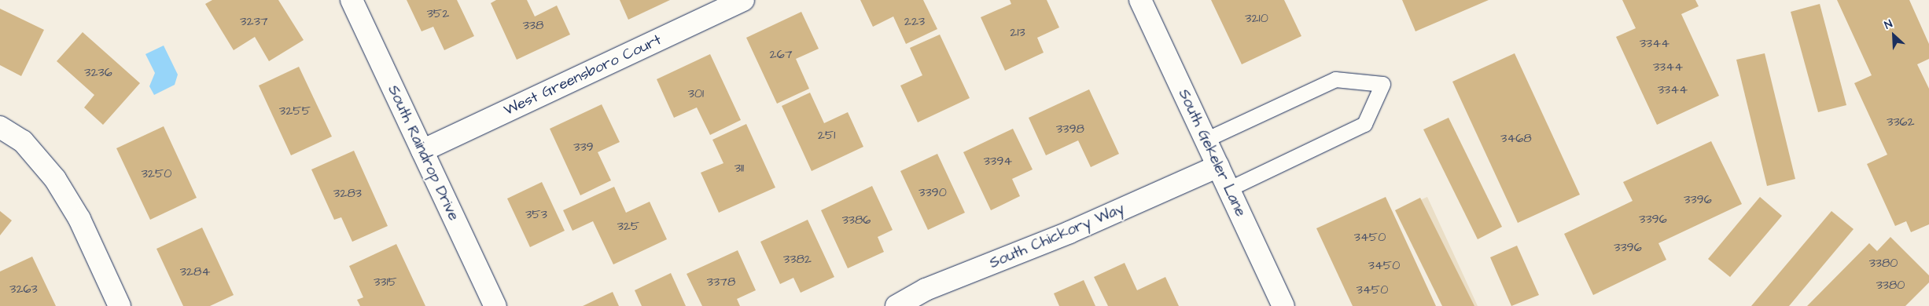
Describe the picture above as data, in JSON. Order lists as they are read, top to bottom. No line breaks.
{"streets":{"street":["West Greensboro Court","South Raindrop Drive","South Gekeler Lane","South Chickory Way"]},"crossings":[["West Greensboro Court","South Raindrop Drive"],["South Gekeler Lane","South Chickory Way"]],"house_numbers":["352","3210","3237","223","338","213","3344","267","3344","3236","3344","301","3255","3362","3398","251","3468","339","3394","311","3250","3390","3283","3396","353","3396","3386","325","3450","3396","3382","3380","3450","3284","3315","3378","3380","3263","3450"],"north":"top left"}
